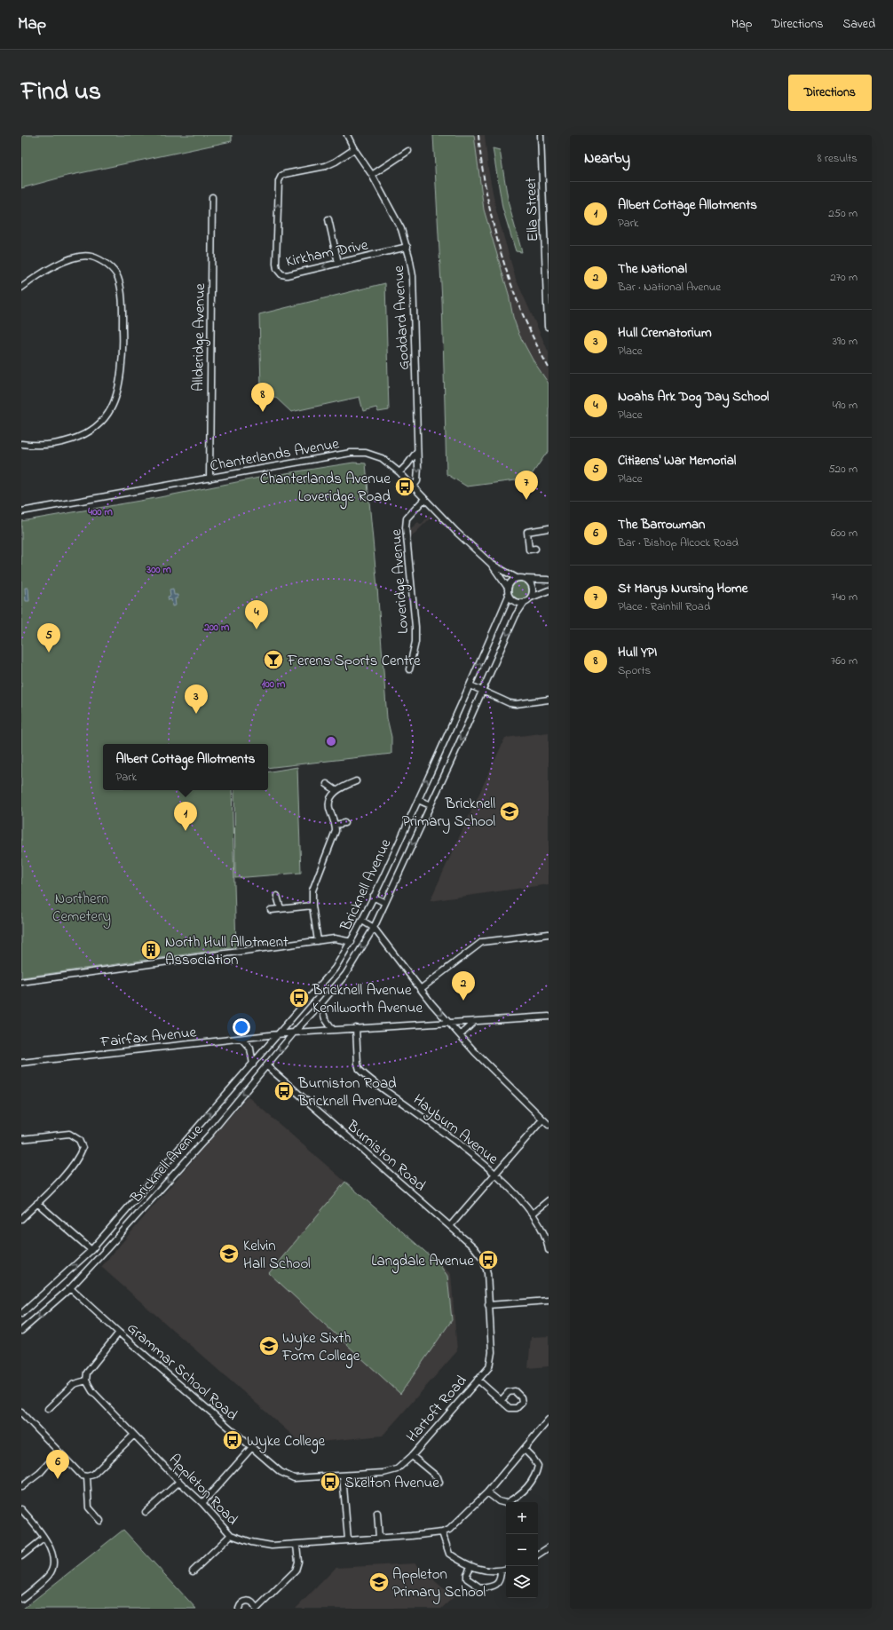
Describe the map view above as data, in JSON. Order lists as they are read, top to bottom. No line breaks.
{"streets":{"street":["Ella Street","Kirkham Drive","Goddard Avenue","Allderidge Avenue","Chanterlands Avenue","Loveridge Avenue","Bricknell Avenue","Fairfax Avenue","Hayburn Avenue","Burniston Road","Grammar School Road","Hartoft Road","Appleton Road"]},"crossings":[["Kirkham Drive","Goddard Avenue"],["Goddard Avenue","Chanterlands Avenue"],["Allderidge Avenue","Chanterlands Avenue"],["Chanterlands Avenue","Loveridge Avenue"],["Chanterlands Avenue","Bricknell Avenue"],["Bricknell Avenue","Fairfax Avenue"],["Bricknell Avenue","Burniston Road"],["Bricknell Avenue","Grammar School Road"],["Fairfax Avenue","Hayburn Avenue"],["Burniston Road","Hartoft Road"],["Grammar School Road","Hartoft Road"]],"parks":["Northern Cemetery"],"places":{"bus stop":["Chanterlands Avenue Loveridge Road","Bricknell Avenue Kenilworth Avenue","Burniston Road Bricknell Avenue","Langdale Avenue","Wyke College","Skelton Avenue"],"bar":["Ferens Sports Centre"],"school or university":["Bricknell Primary School","Kelvin Hall School","Wyke Sixth Form College","Appleton Primary School"],"building":["North Hull Allotment Association"]},"page":{"header":"Map","nav":["Map","Directions","Saved"],"title":"Find us","buttons":"Directions","heading":["Nearby","8 results"],"list":[{"mark":"1","name":"Albert Cottage Allotments","note":"Park","value":"250 m"},{"mark":"2","name":"The National","note":"Bar · National Avenue","value":"270 m"},{"mark":"3","name":"Hull Crematorium","note":"Place","value":"390 m"},{"mark":"4","name":"Noahs Ark Dog Day School","note":"Place","value":"490 m"},{"mark":"5","name":"Citizens' War Memorial","note":"Place","value":"520 m"},{"mark":"6","name":"The Barrowman","note":"Bar · Bishop Alcock Road","value":"600 m"},{"mark":"7","name":"St Marys Nursing Home","note":"Place · Rainhill Road","value":"740 m"},{"mark":"8","name":"Hull YPI","note":"Sports","value":"760 m"}],"pins":["8","7","4","5","3","1","2","6"],"popup":["Albert Cottage Allotments","Park"],"map_buttons":["+","−"]},"rings":["400 m","300 m","200 m","100 m"]}
